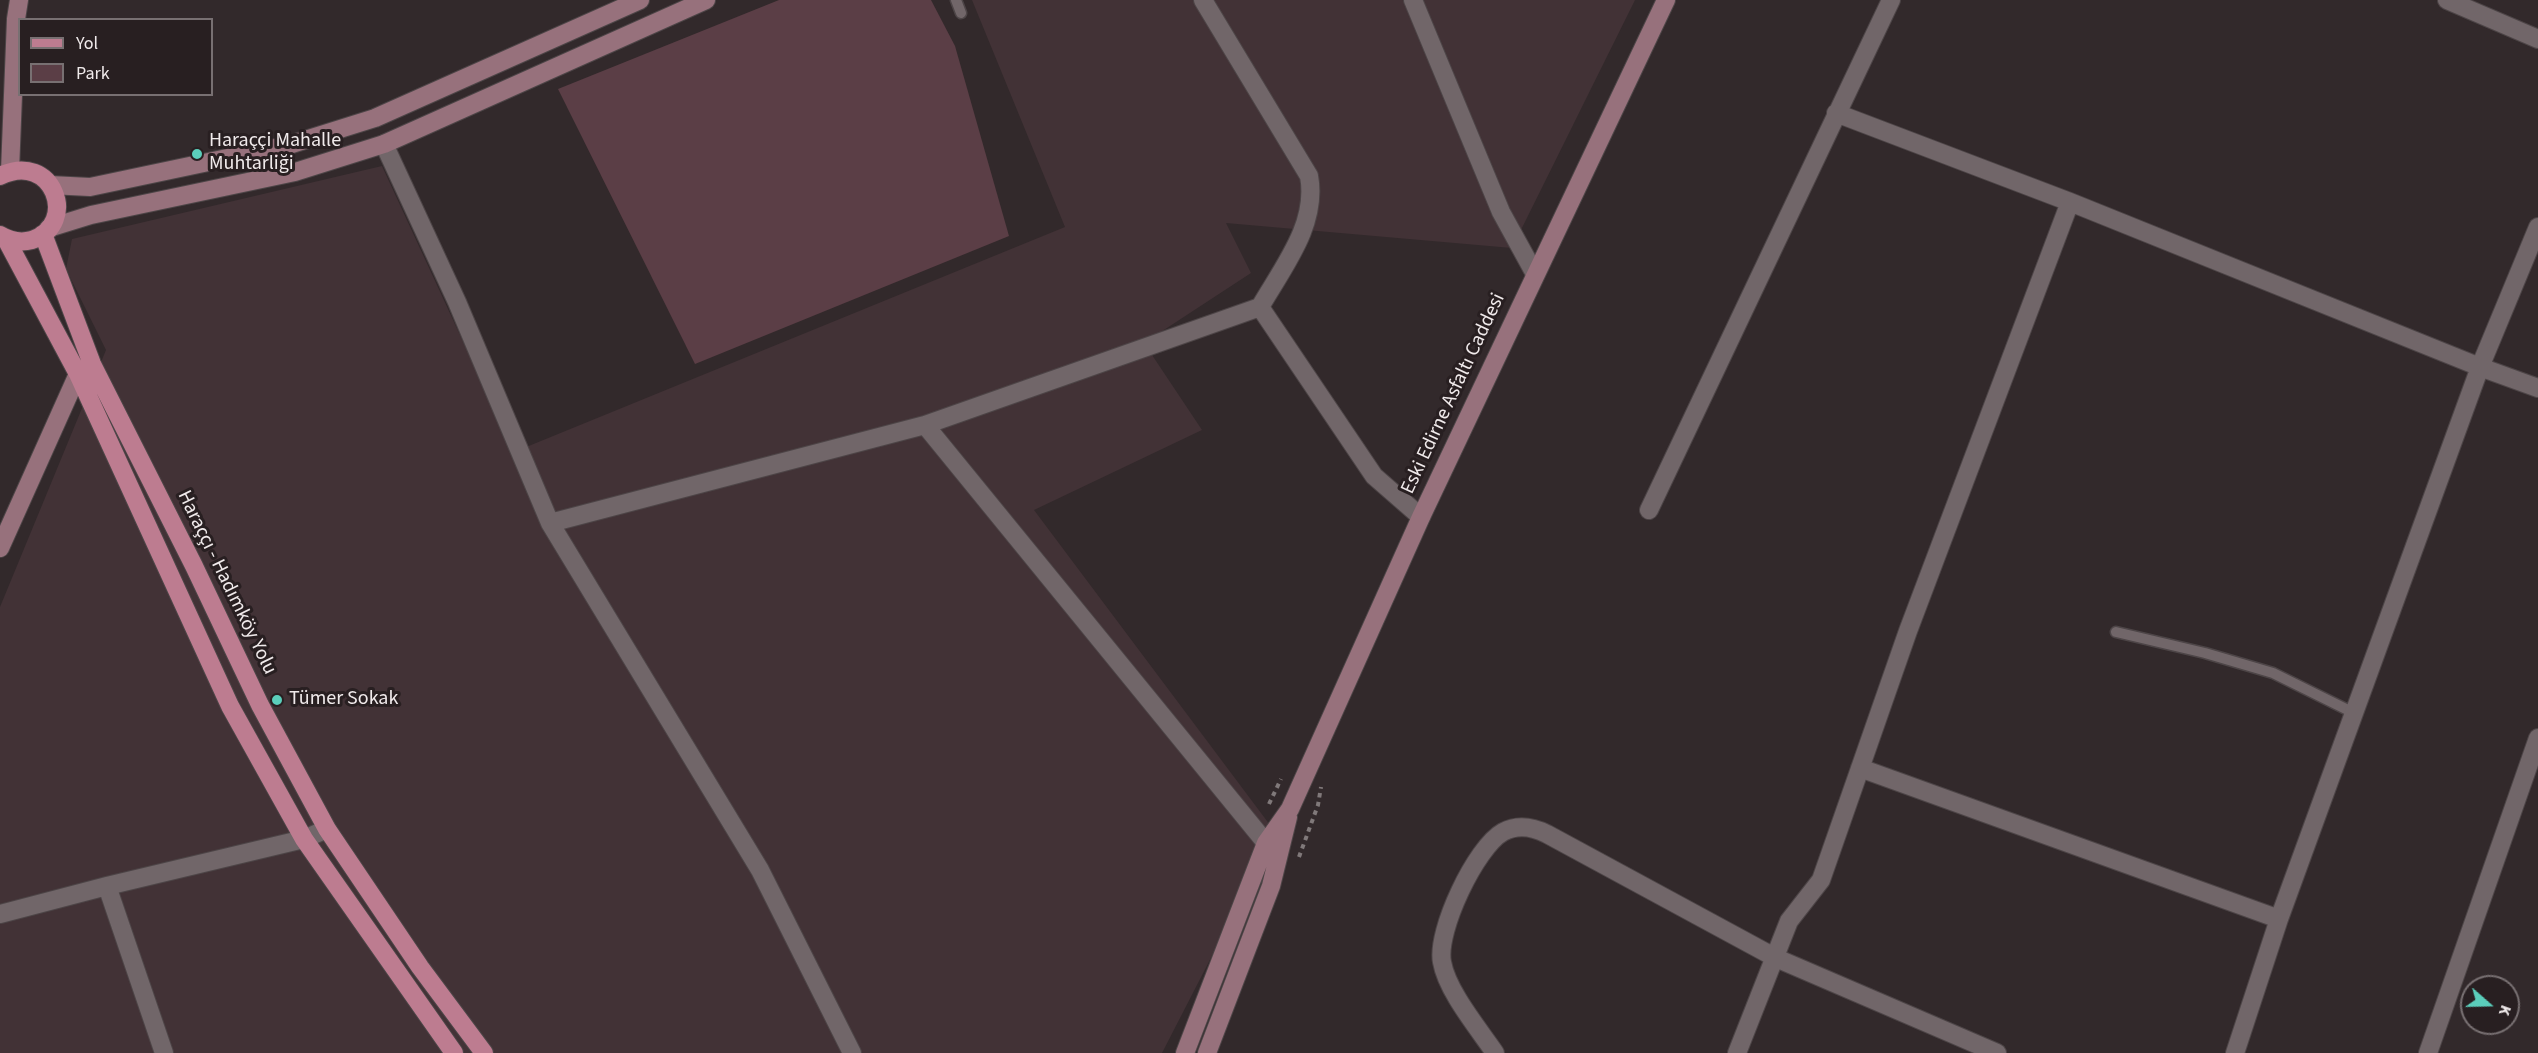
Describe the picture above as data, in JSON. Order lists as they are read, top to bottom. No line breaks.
{"streets":{"main road":["Eski Edirne Asfaltı Caddesi","Haraççı - Hadımköy Yolu"]},"places":["Haraççi Mahalle Muhtarliği","Tümer Sokak"],"legend":["Yol","Park"],"north":"right"}
